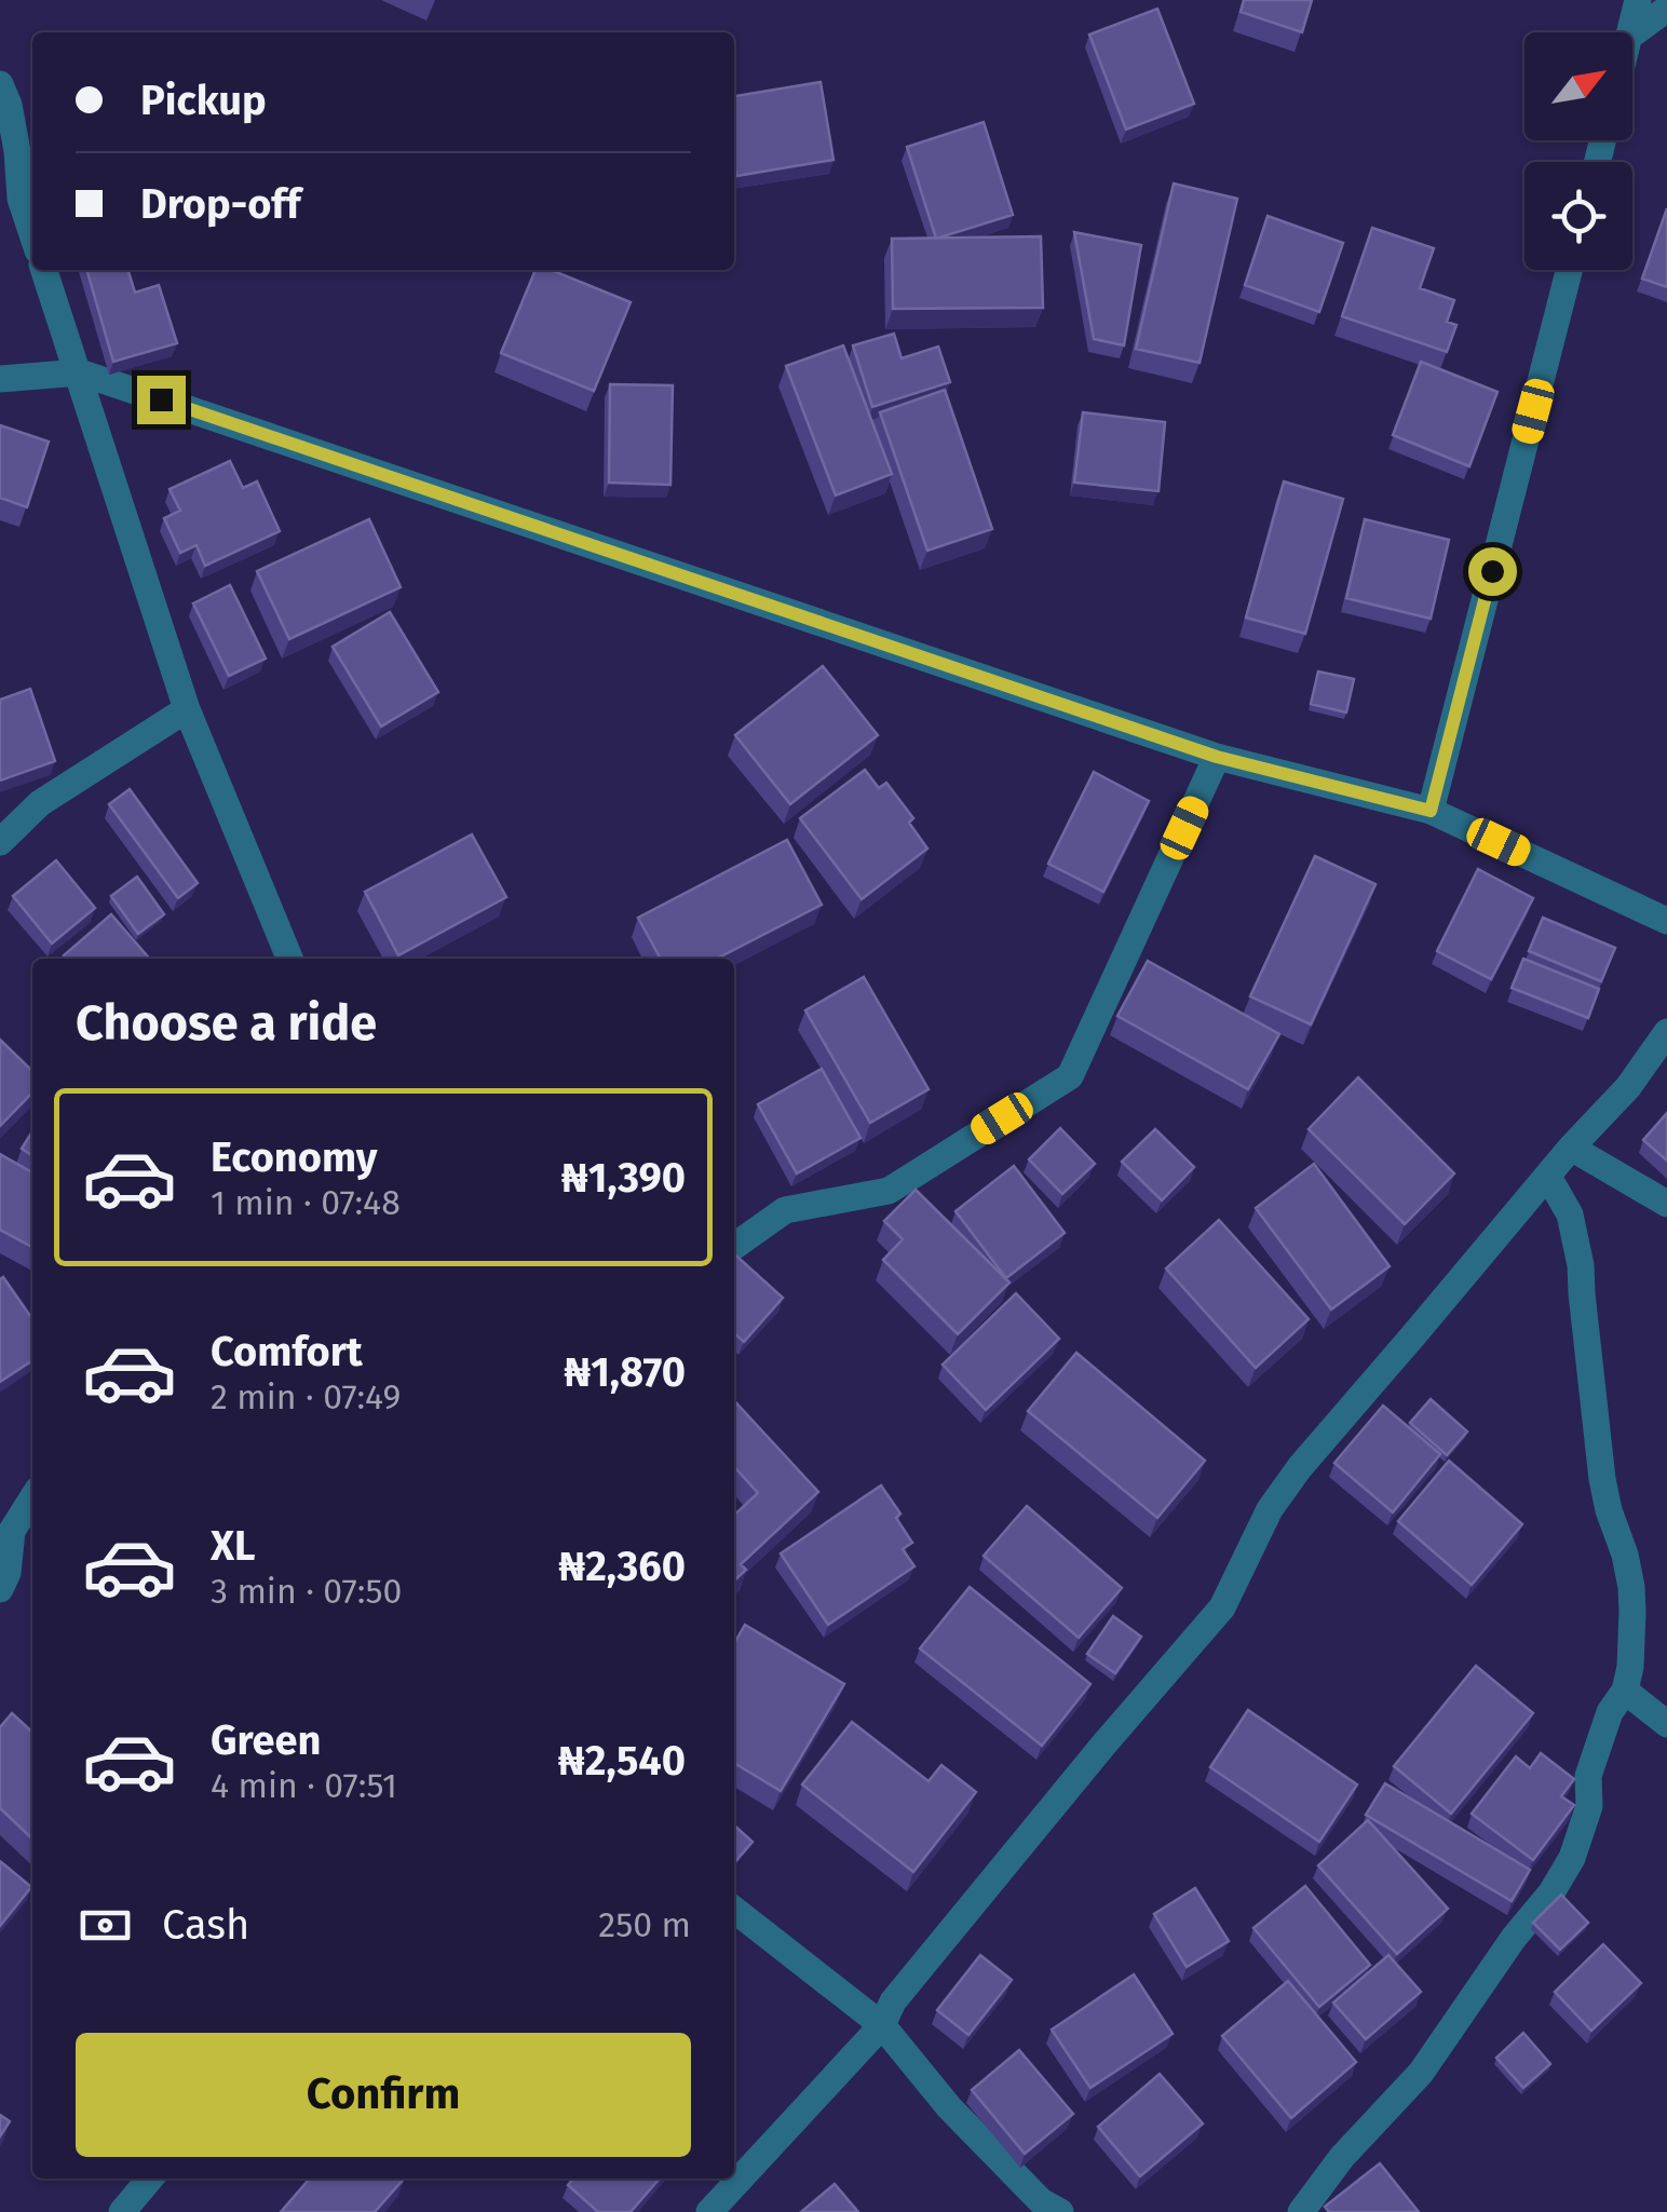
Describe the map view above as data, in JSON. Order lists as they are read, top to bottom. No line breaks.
{"north":"top right","page":{"banner":["Pickup","Drop-off"],"heading":"Choose a ride","list":[{"name":"Economy","note":"1 min · 07:48","value":"₦1,390"},{"name":"Comfort","note":"2 min · 07:49","value":"₦1,870"},{"name":"XL","note":"3 min · 07:50","value":"₦2,360"},{"name":"Green","note":"4 min · 07:51","value":"₦2,540"}],"pay":["Cash","250 m"],"buttons":"Confirm"}}
